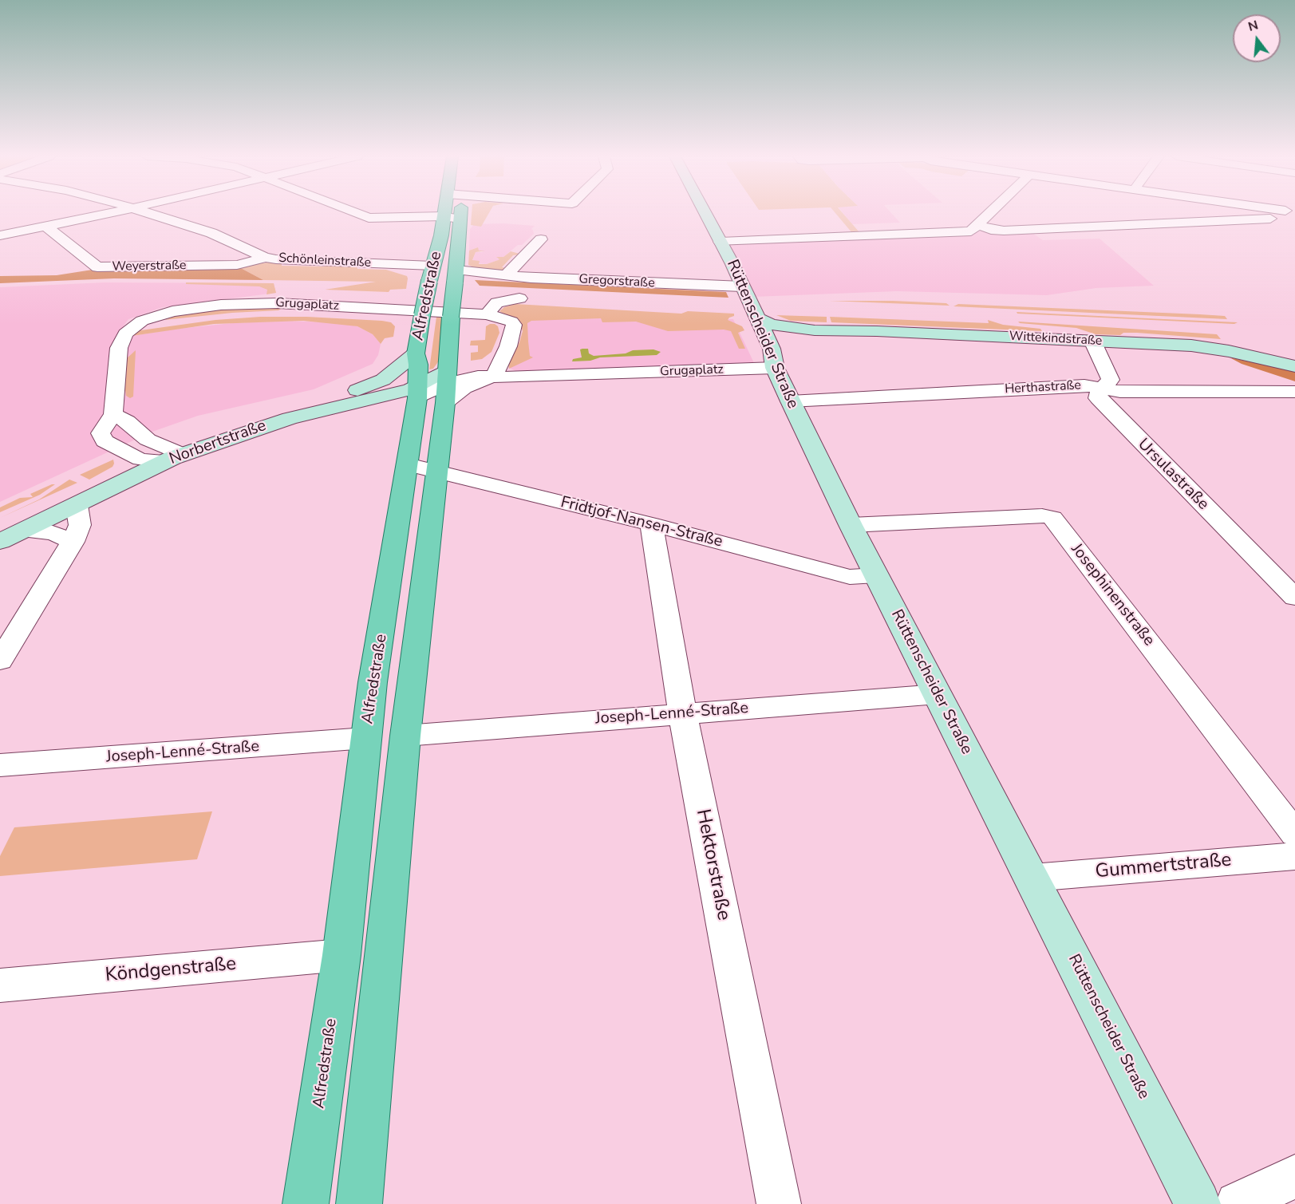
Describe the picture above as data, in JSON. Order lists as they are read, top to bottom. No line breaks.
{"streets":{"main road":["Alfredstraße"],"street":["Schönleinstraße","Weyerstraße","Gregorstraße","Grugaplatz","Rüttenscheider Straße","Wittekindstraße","Herthastraße","Norbertstraße","Ursulastraße","Fridtjof-Nansen-Straße","Josephinenstraße","Joseph-Lenné-Straße","Hektorstraße","Gummertstraße","Köndgenstraße"]},"crossings":[["Schönleinstraße","Weyerstraße"],["Schönleinstraße","Alfredstraße"],["Gregorstraße","Alfredstraße"],["Gregorstraße","Rüttenscheider Straße"],["Alfredstraße","Grugaplatz"],["Alfredstraße","Norbertstraße"],["Alfredstraße","Fridtjof-Nansen-Straße"],["Alfredstraße","Joseph-Lenné-Straße"],["Alfredstraße","Köndgenstraße"],["Grugaplatz","Rüttenscheider Straße"],["Grugaplatz","Wittekindstraße"],["Grugaplatz","Norbertstraße"],["Rüttenscheider Straße","Wittekindstraße"],["Rüttenscheider Straße","Herthastraße"],["Rüttenscheider Straße","Fridtjof-Nansen-Straße"],["Rüttenscheider Straße","Josephinenstraße"],["Rüttenscheider Straße","Joseph-Lenné-Straße"],["Rüttenscheider Straße","Gummertstraße"],["Wittekindstraße","Ursulastraße"],["Herthastraße","Ursulastraße"],["Fridtjof-Nansen-Straße","Hektorstraße"],["Joseph-Lenné-Straße","Hektorstraße"]],"north":"top"}
